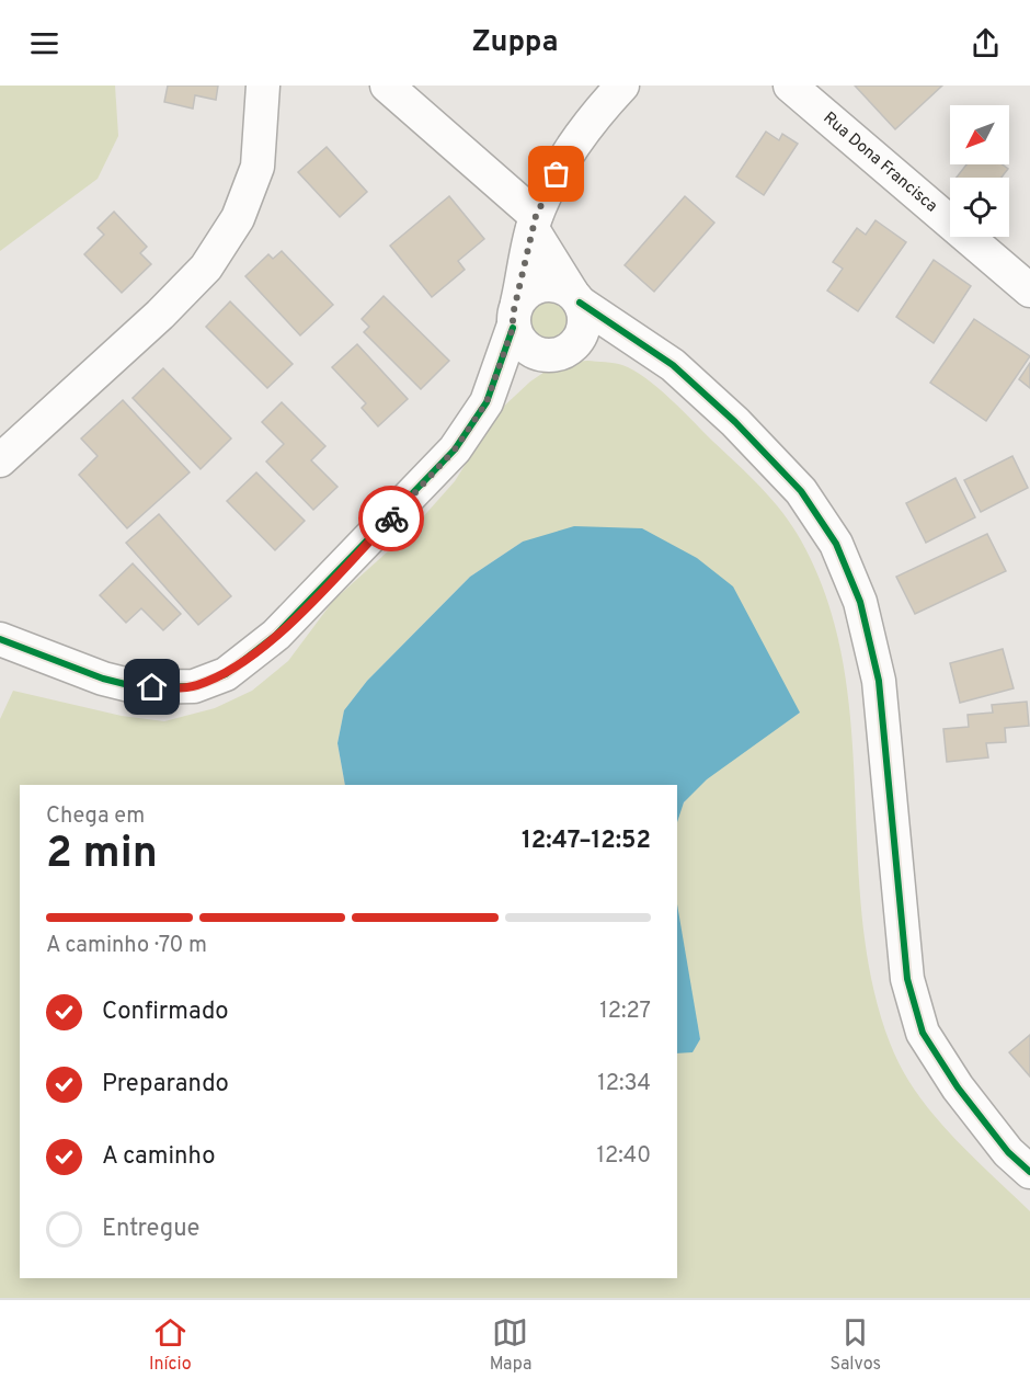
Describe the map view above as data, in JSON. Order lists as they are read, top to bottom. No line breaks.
{"streets":{"street":["Rua Dona Francisca"]},"north":"bottom left","page":{"header":"Zuppa","heading":["2 min","Chega em","12:47–12:52"],"bar":"A caminho · 70 m","list":[["Confirmado","12:27"],["Preparando","12:34"],["A caminho","12:40"],"Entregue"],"tabs":["Início","Mapa","Salvos"]}}
